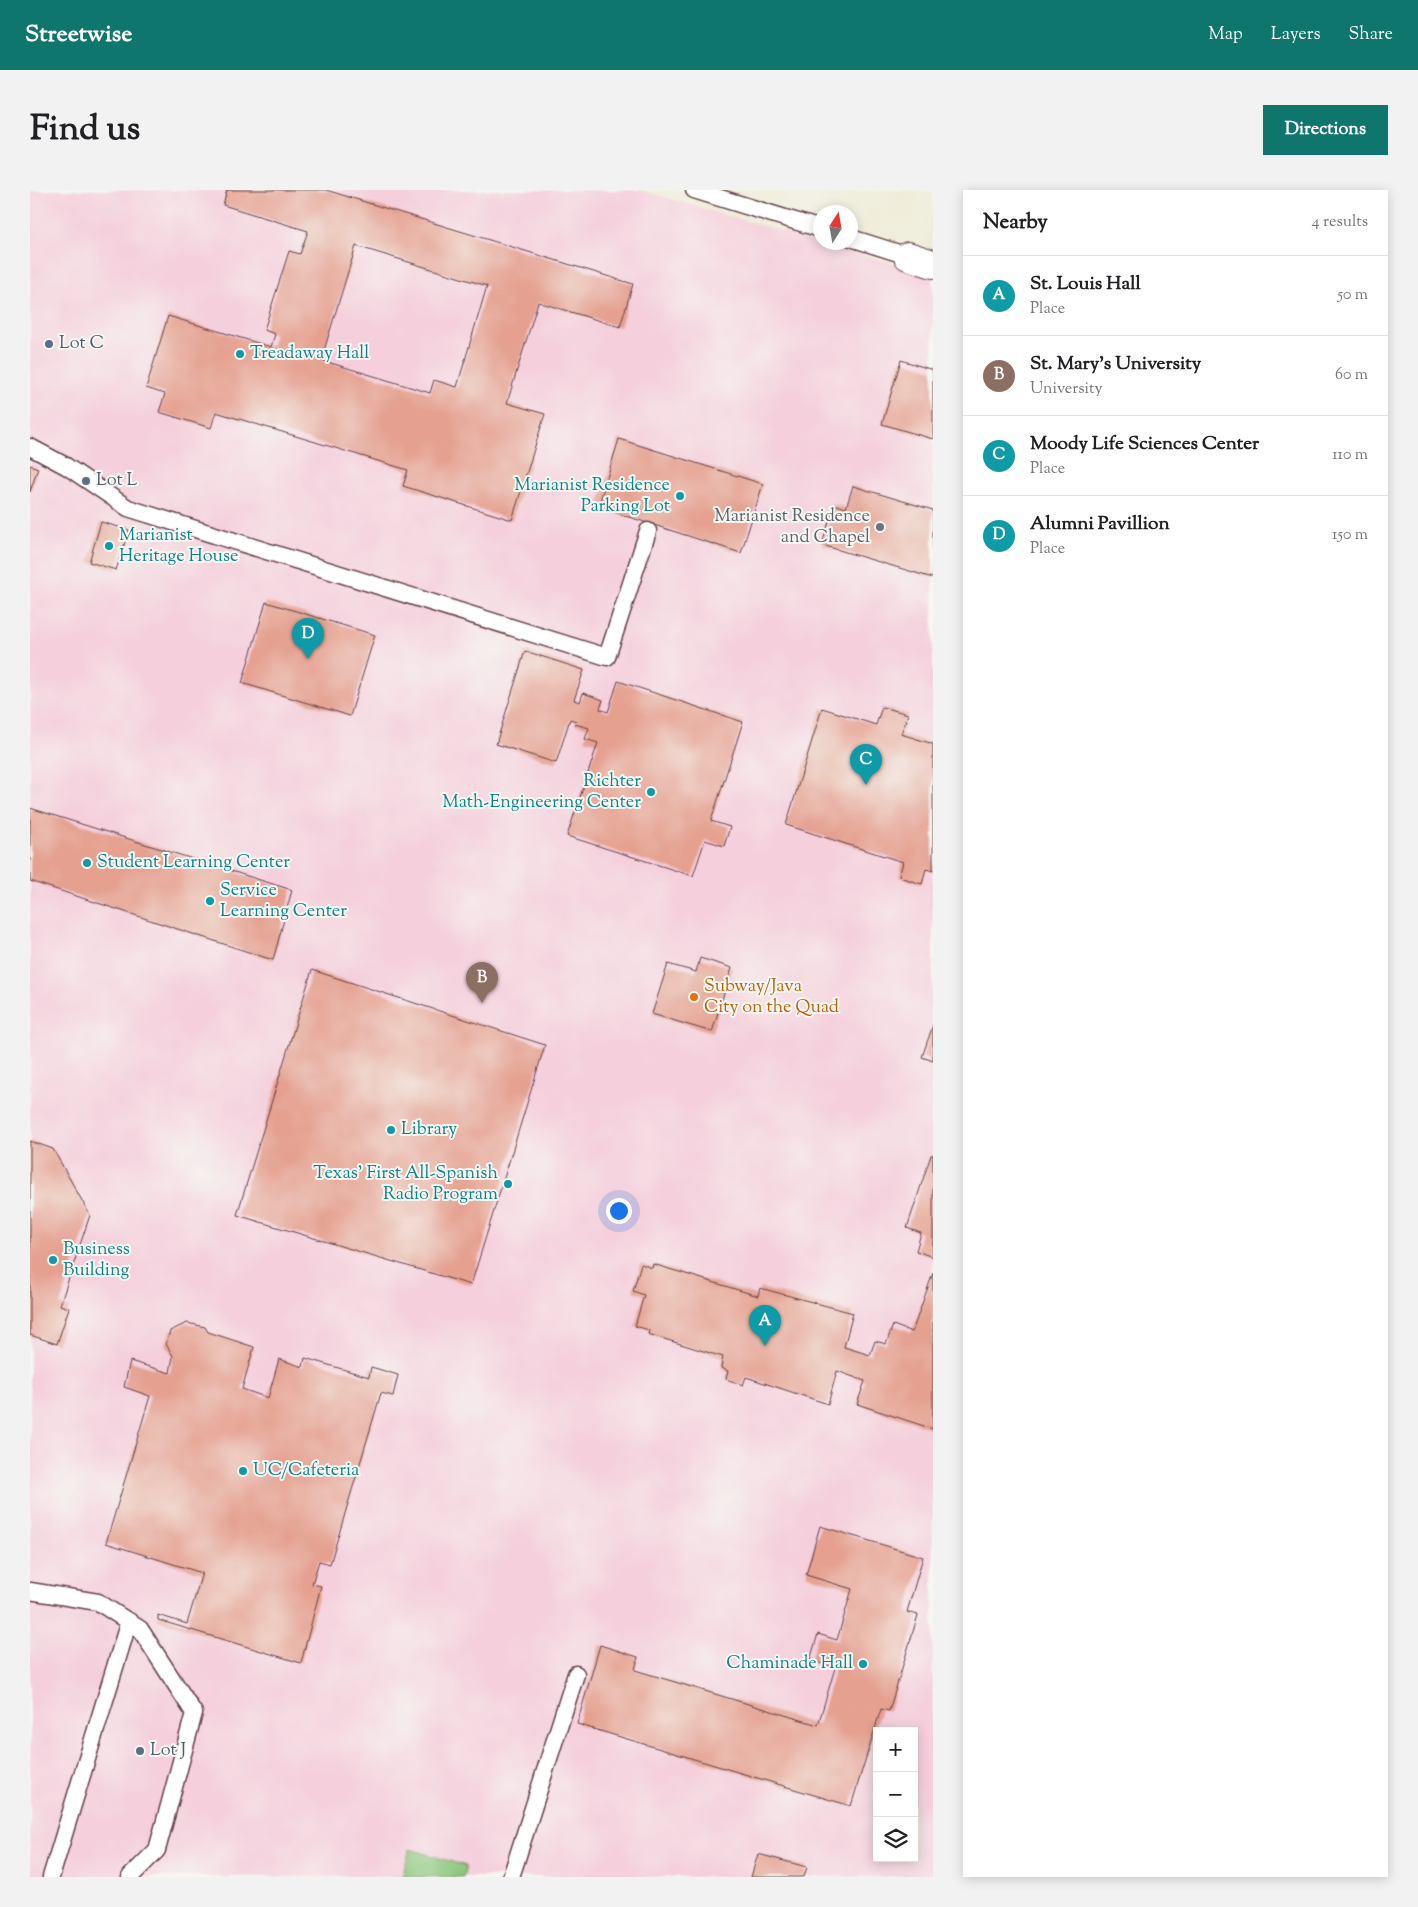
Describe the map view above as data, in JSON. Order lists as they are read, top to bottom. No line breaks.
{"places":["Lot C","Treadaway Hall","Lot L","Marianist Residence Parking Lot","Marianist Residence and Chapel","Marianist Heritage House","Richter Math-Engineering Center","Student Learning Center","Service Learning Center","Subway/Java City on the Quad","Library","Texas' First All-Spanish Radio Program","Business Building","UC/Cafeteria","Chaminade Hall","Lot J"],"north":"top","page":{"header":"Streetwise","nav":["Map","Layers","Share"],"title":"Find us","buttons":"Directions","heading":["Nearby","4 results"],"list":[{"mark":"A","name":"St. Louis Hall","note":"Place","value":"50 m"},{"mark":"B","name":"St. Mary's University","note":"University","value":"60 m"},{"mark":"C","name":"Moody Life Sciences Center","note":"Place","value":"110 m"},{"mark":"D","name":"Alumni Pavillion","note":"Place","value":"150 m"}],"pins":["D","C","B","A"],"map_buttons":["+","−"]}}
